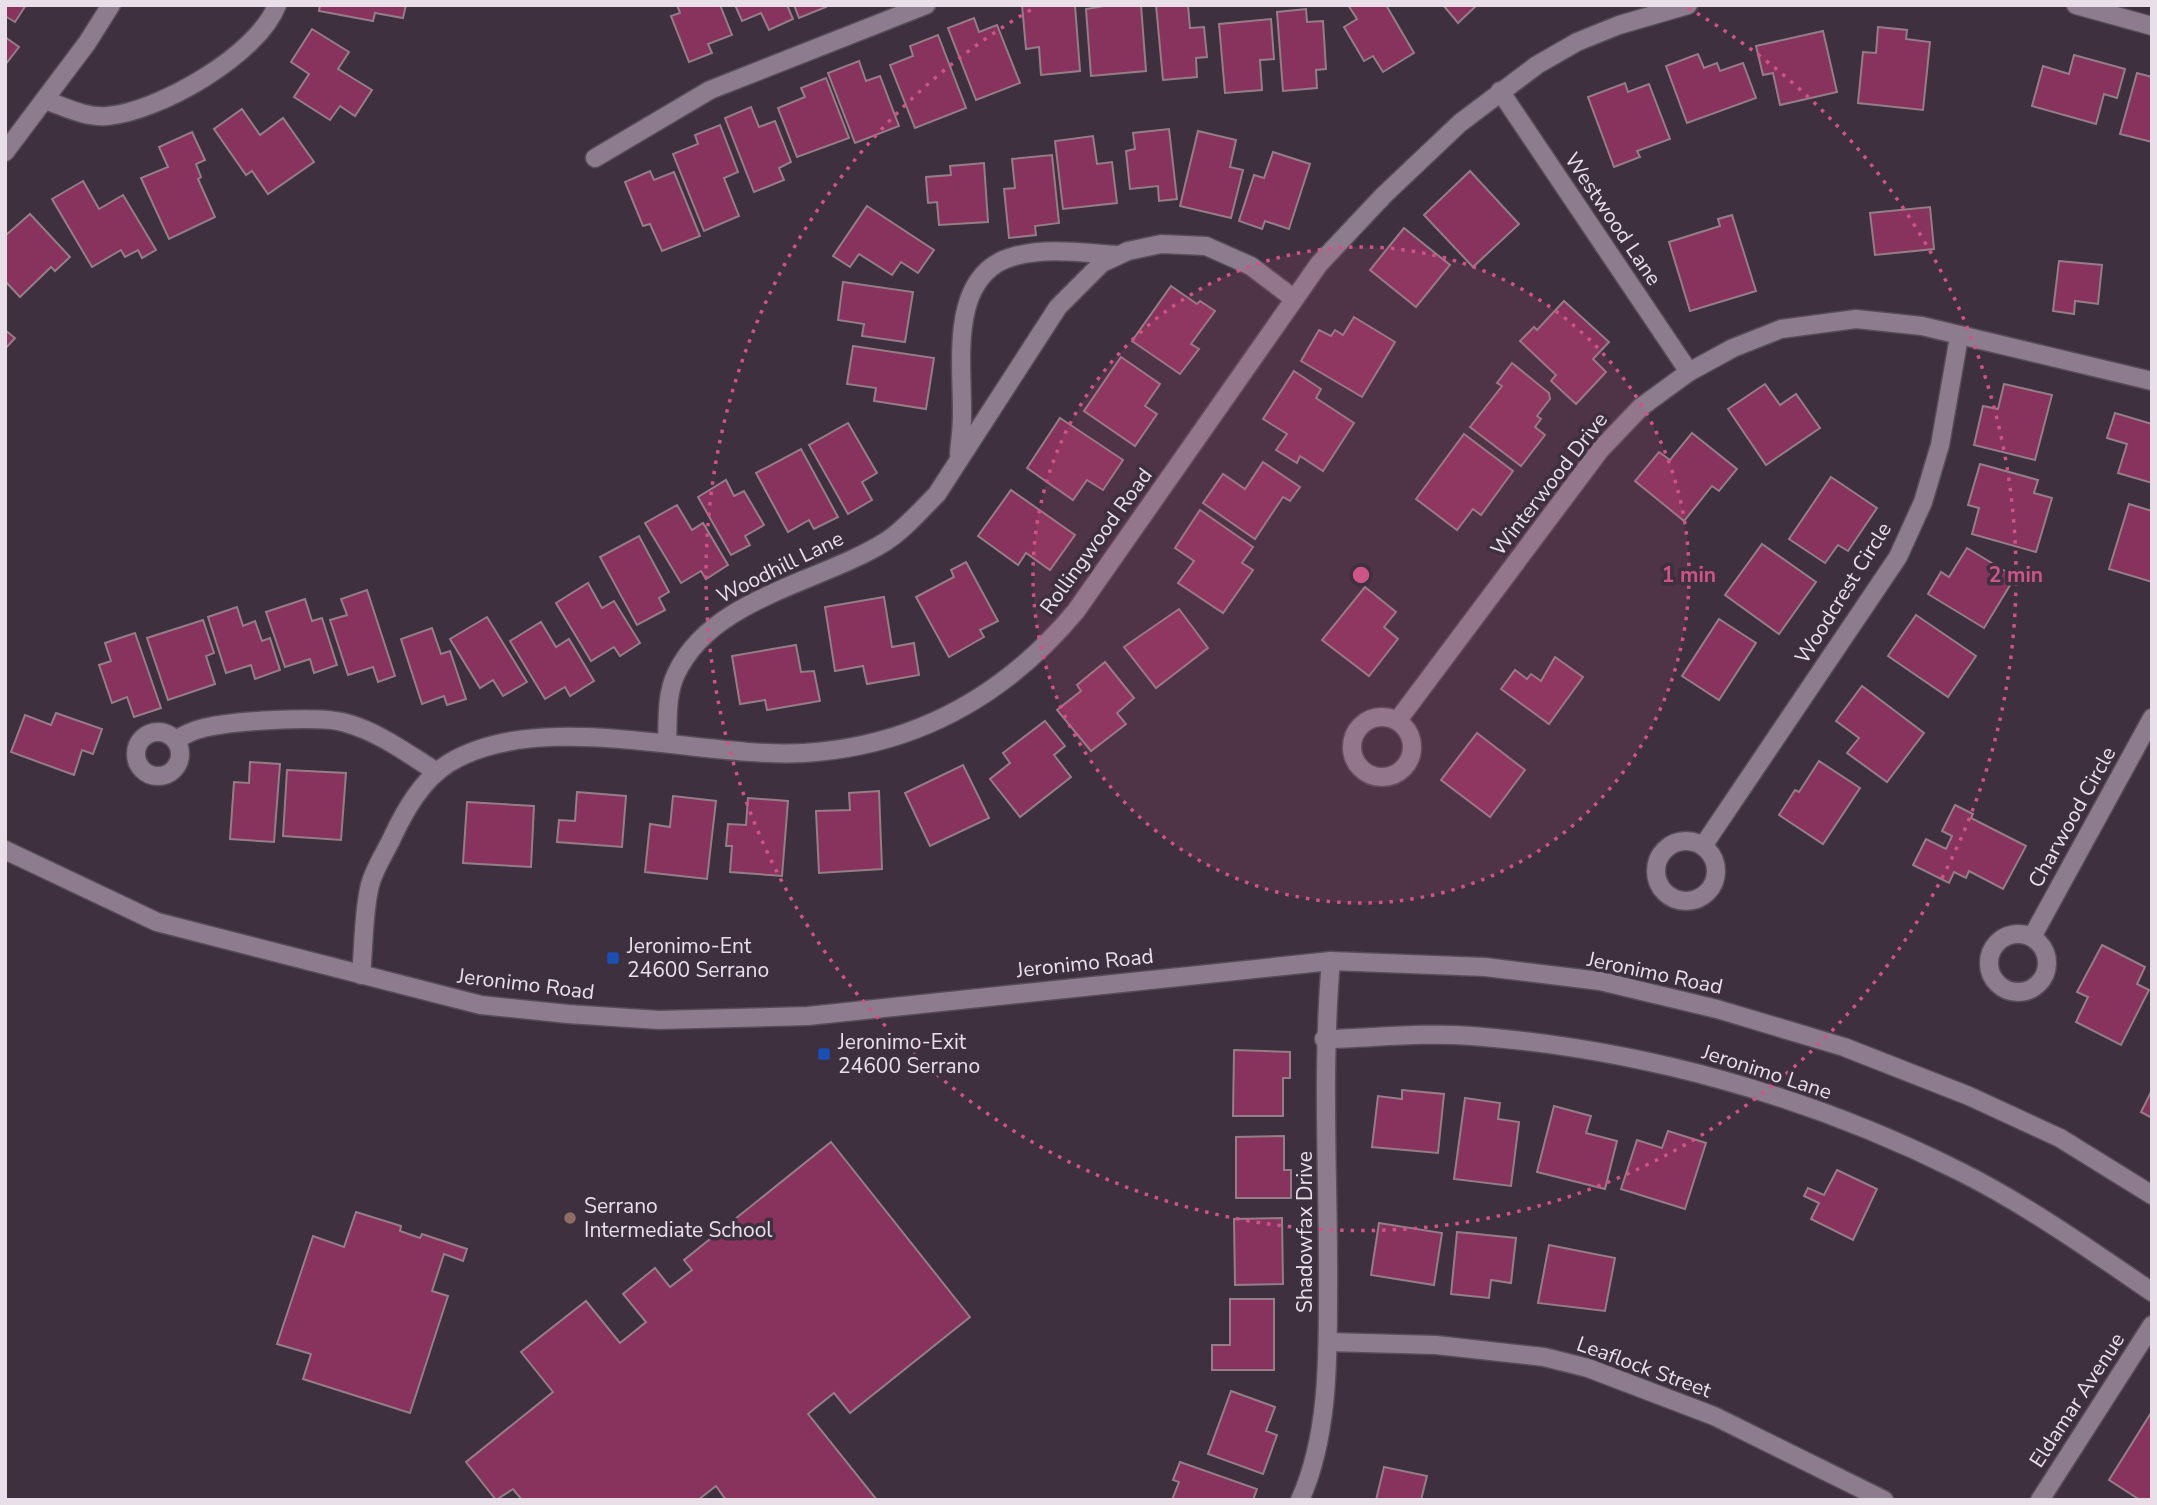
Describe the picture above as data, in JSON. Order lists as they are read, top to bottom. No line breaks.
{"streets":{"street":["Westwood Lane","Winterwood Drive","Rollingwood Road","Woodhill Lane","Woodcrest Circle","Charwood Circle","Jeronimo Road","Jeronimo Lane","Shadowfax Drive","Leaflock Street","Eldamar Avenue"]},"crossings":[["Westwood Lane","Winterwood Drive"],["Westwood Lane","Rollingwood Road"],["Winterwood Drive","Woodcrest Circle"],["Rollingwood Road","Woodhill Lane"],["Rollingwood Road","Jeronimo Road"],["Jeronimo Road","Shadowfax Drive"],["Jeronimo Lane","Shadowfax Drive"],["Shadowfax Drive","Leaflock Street"]],"places":{"transit":["Jeronimo-Ent 24600 Serrano","Jeronimo-Exit 24600 Serrano"],"other":["Serrano Intermediate School"]},"rings":["1 min","2 min"]}
